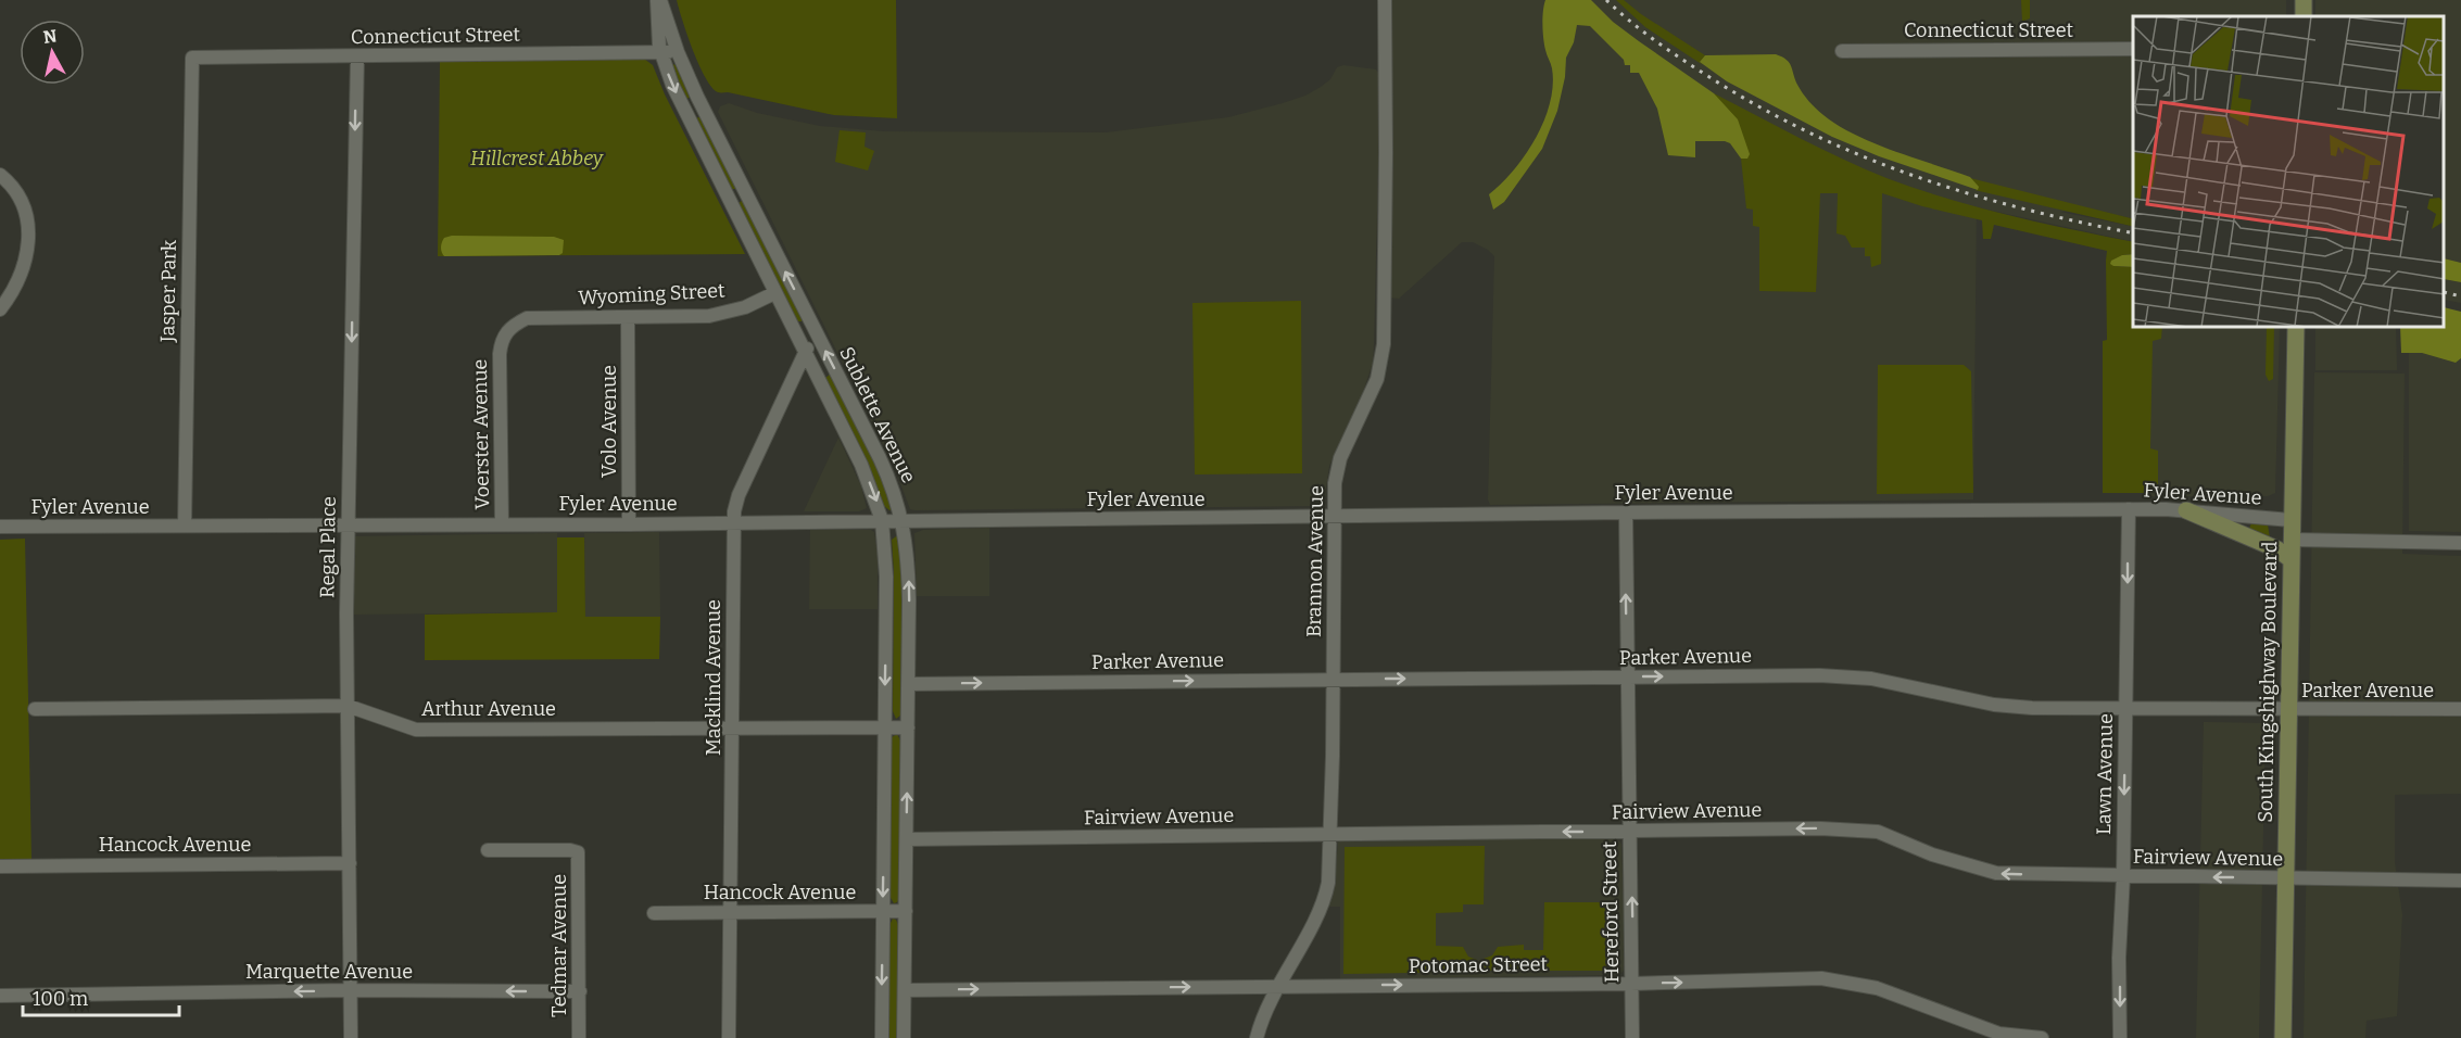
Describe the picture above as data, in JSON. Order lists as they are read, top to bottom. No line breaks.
{"streets":{"main road":["South Kingshighway Boulevard"],"street":["Connecticut Street","Jasper Park","Wyoming Street","Sublette Avenue","Volo Avenue","Voerster Avenue","Fyler Avenue","Regal Place","Brannon Avenue","Parker Avenue","Macklind Avenue","Arthur Avenue","Lawn Avenue","Fairview Avenue","Hancock Avenue","Hereford Street","Tedmar Avenue","Potomac Street","Marquette Avenue"]},"crossings":[["Connecticut Street","Jasper Park"],["Connecticut Street","Sublette Avenue"],["Connecticut Street","Regal Place"],["Jasper Park","Fyler Avenue"],["Wyoming Street","Sublette Avenue"],["Wyoming Street","Volo Avenue"],["Wyoming Street","Voerster Avenue"],["Sublette Avenue","Fyler Avenue"],["Sublette Avenue","Parker Avenue"],["Sublette Avenue","Macklind Avenue"],["Sublette Avenue","Arthur Avenue"],["Sublette Avenue","Fairview Avenue"],["Sublette Avenue","Hancock Avenue"],["Sublette Avenue","Potomac Street"],["Volo Avenue","Fyler Avenue"],["Voerster Avenue","Fyler Avenue"],["Fyler Avenue","Regal Place"],["Fyler Avenue","Brannon Avenue"],["Fyler Avenue","Macklind Avenue"],["Fyler Avenue","South Kingshighway Boulevard"],["Fyler Avenue","Lawn Avenue"],["Fyler Avenue","Hereford Street"],["Regal Place","Arthur Avenue"],["Regal Place","Hancock Avenue"],["Regal Place","Marquette Avenue"],["Brannon Avenue","Parker Avenue"],["Brannon Avenue","Fairview Avenue"],["Brannon Avenue","Potomac Street"],["Parker Avenue","South Kingshighway Boulevard"],["Parker Avenue","Lawn Avenue"],["Parker Avenue","Hereford Street"],["Macklind Avenue","Arthur Avenue"],["Macklind Avenue","Hancock Avenue"],["South Kingshighway Boulevard","Fairview Avenue"],["Lawn Avenue","Fairview Avenue"],["Fairview Avenue","Hereford Street"],["Hereford Street","Potomac Street"],["Tedmar Avenue","Marquette Avenue"]],"one_way":["Regal Place","Parker Avenue","Lawn Avenue","Fairview Avenue","Hereford Street","Potomac Street","Marquette Avenue"],"parks":["Hillcrest Abbey"],"scale_bar":"100 m","north":"top"}
